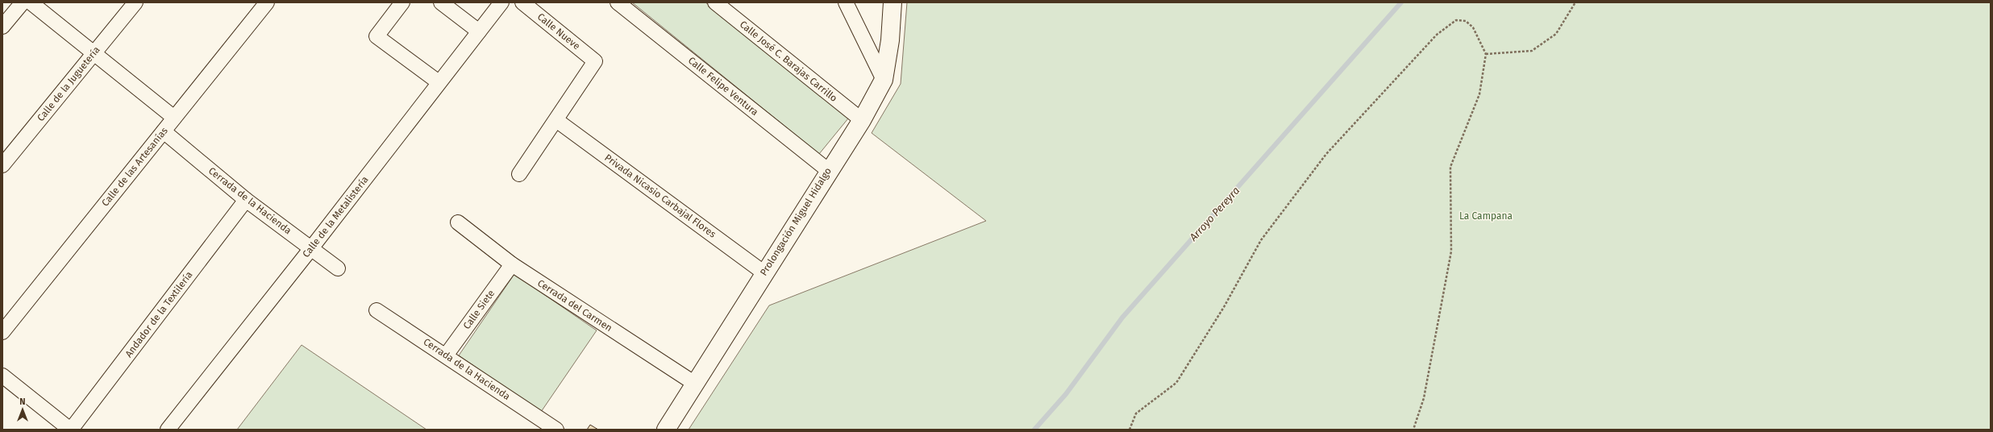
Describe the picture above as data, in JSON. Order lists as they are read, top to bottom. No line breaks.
{"streets":{"main road":["Prolongación Miguel Hidalgo"],"street":["Calle Nueve","Calle José C. Barajas Carrillo","Calle de la Juguetería","Calle Felipe Ventura","Calle de las Artesanías","Privada Nicasio Carbajal Flores","Cerrada de la Hacienda","Calle de la Metalistería","Cerrada del Carmen","Calle Siete","Andador de la Textilería"]},"crossings":[["Calle Nueve","Privada Nicasio Carbajal Flores"],["Calle José C. Barajas Carrillo","Prolongación Miguel Hidalgo"],["Calle Felipe Ventura","Prolongación Miguel Hidalgo"],["Calle de las Artesanías","Cerrada de la Hacienda"],["Privada Nicasio Carbajal Flores","Prolongación Miguel Hidalgo"],["Cerrada de la Hacienda","Calle de la Metalistería"],["Cerrada de la Hacienda","Calle Siete"],["Cerrada de la Hacienda","Andador de la Textilería"],["Prolongación Miguel Hidalgo","Cerrada del Carmen"],["Cerrada del Carmen","Calle Siete"]],"water":["Arroyo Pereyra"],"parks":["La Campana"],"north":"top"}
